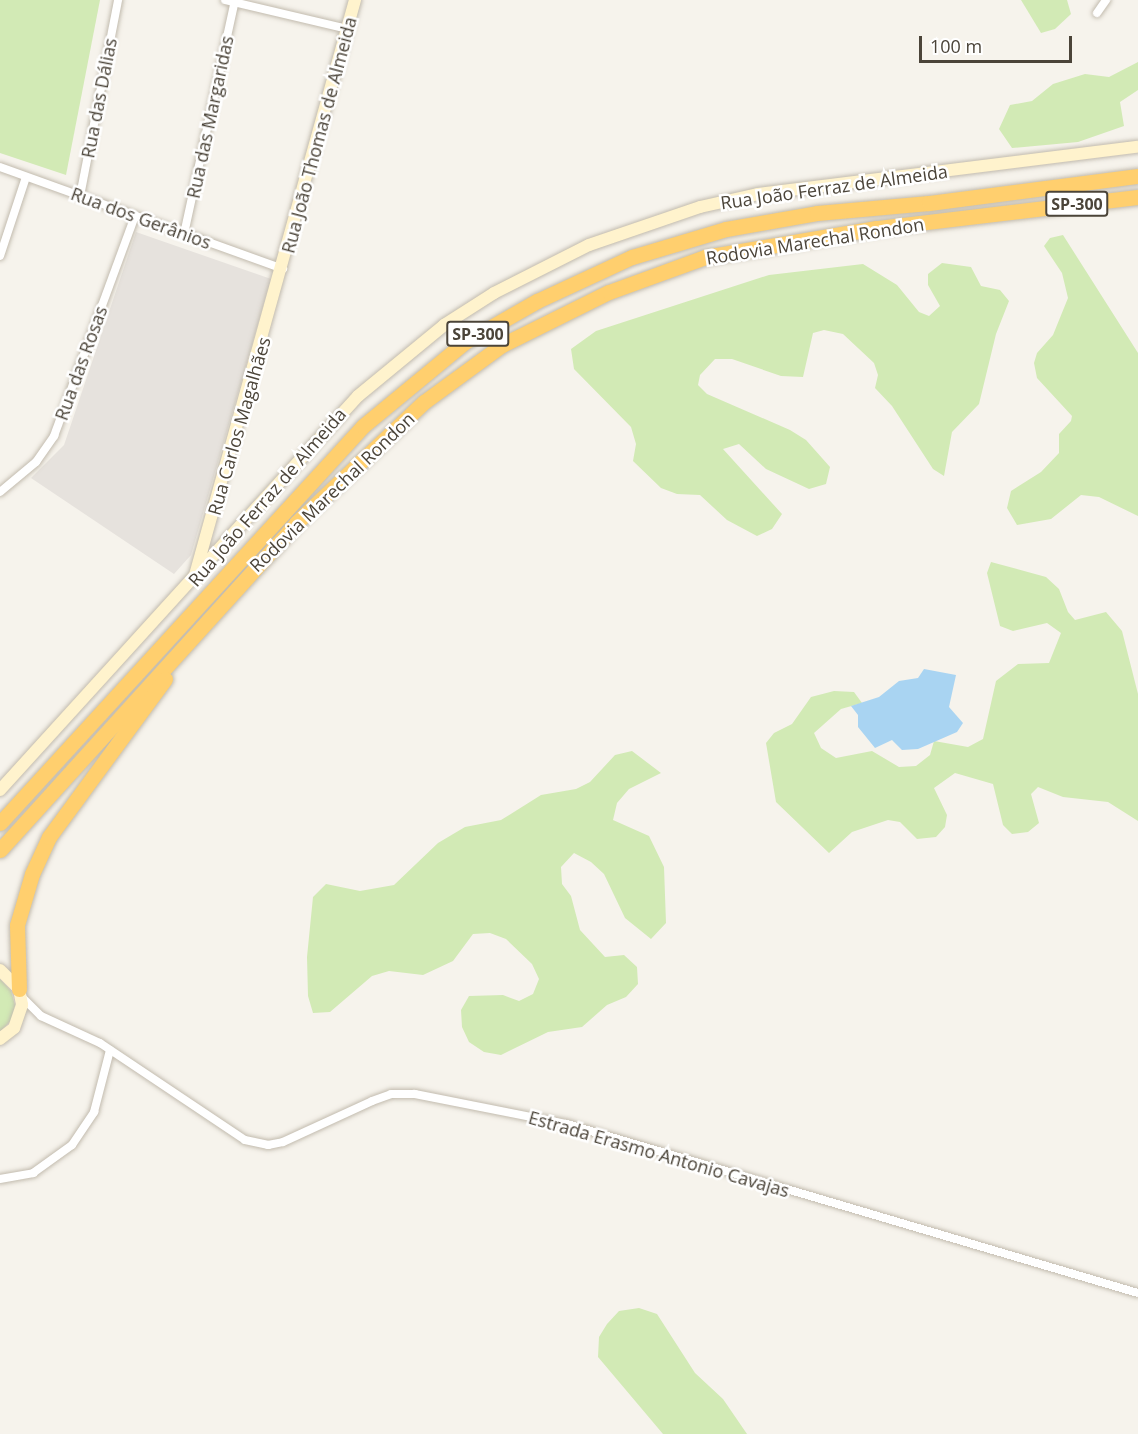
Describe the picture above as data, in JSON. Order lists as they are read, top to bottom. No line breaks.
{"streets":{"highway":["SP-300","Rodovia Marechal Rondon"],"main road":["Rua João Thomas de Almeida","Rua João Ferraz de Almeida","Rua Carlos Magalhães"],"street":["Rua das Dálias","Rua das Margaridas","Rua dos Gerânios","Rua das Rosas","Estrada Erasmo Antonio Cavajas"]},"crossings":[["Rua das Dálias","Rua dos Gerânios"],["Rua das Margaridas","Rua dos Gerânios"],["Rua João Thomas de Almeida","Rua dos Gerânios"],["Rua João Thomas de Almeida","Rua Carlos Magalhães"],["Rua João Ferraz de Almeida","Rua Carlos Magalhães"],["Rua dos Gerânios","Rua das Rosas"],["Rua dos Gerânios","Rua Carlos Magalhães"]],"scale_bar":"100 m"}
